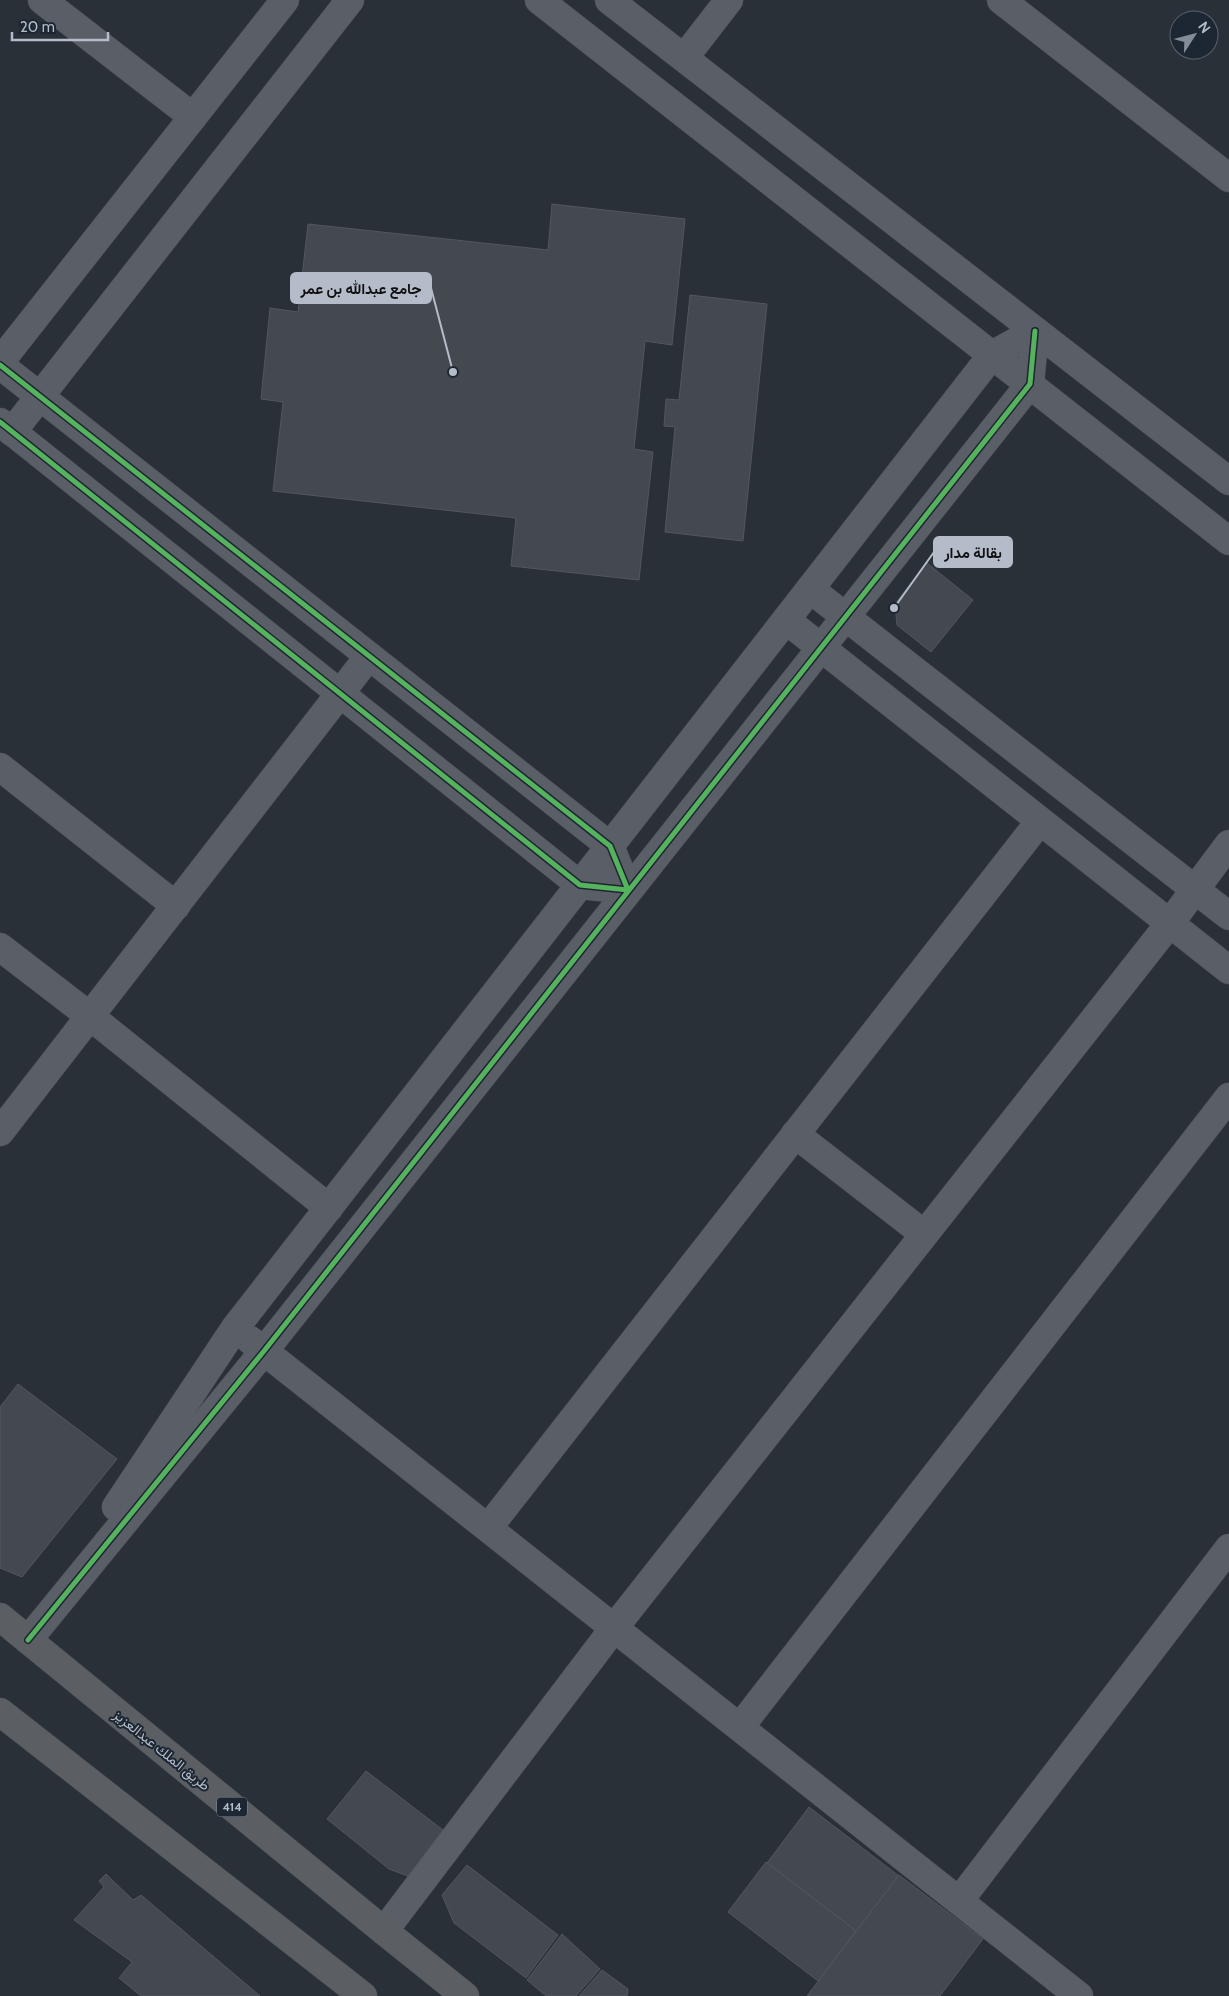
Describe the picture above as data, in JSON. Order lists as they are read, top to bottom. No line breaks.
{"streets":{"highway":["طريق الملك عبدالعزيز","414"]},"places":["جامع عبدالله بن عمر","بقالة مدار"],"scale_bar":"20 m","north":"top right"}
